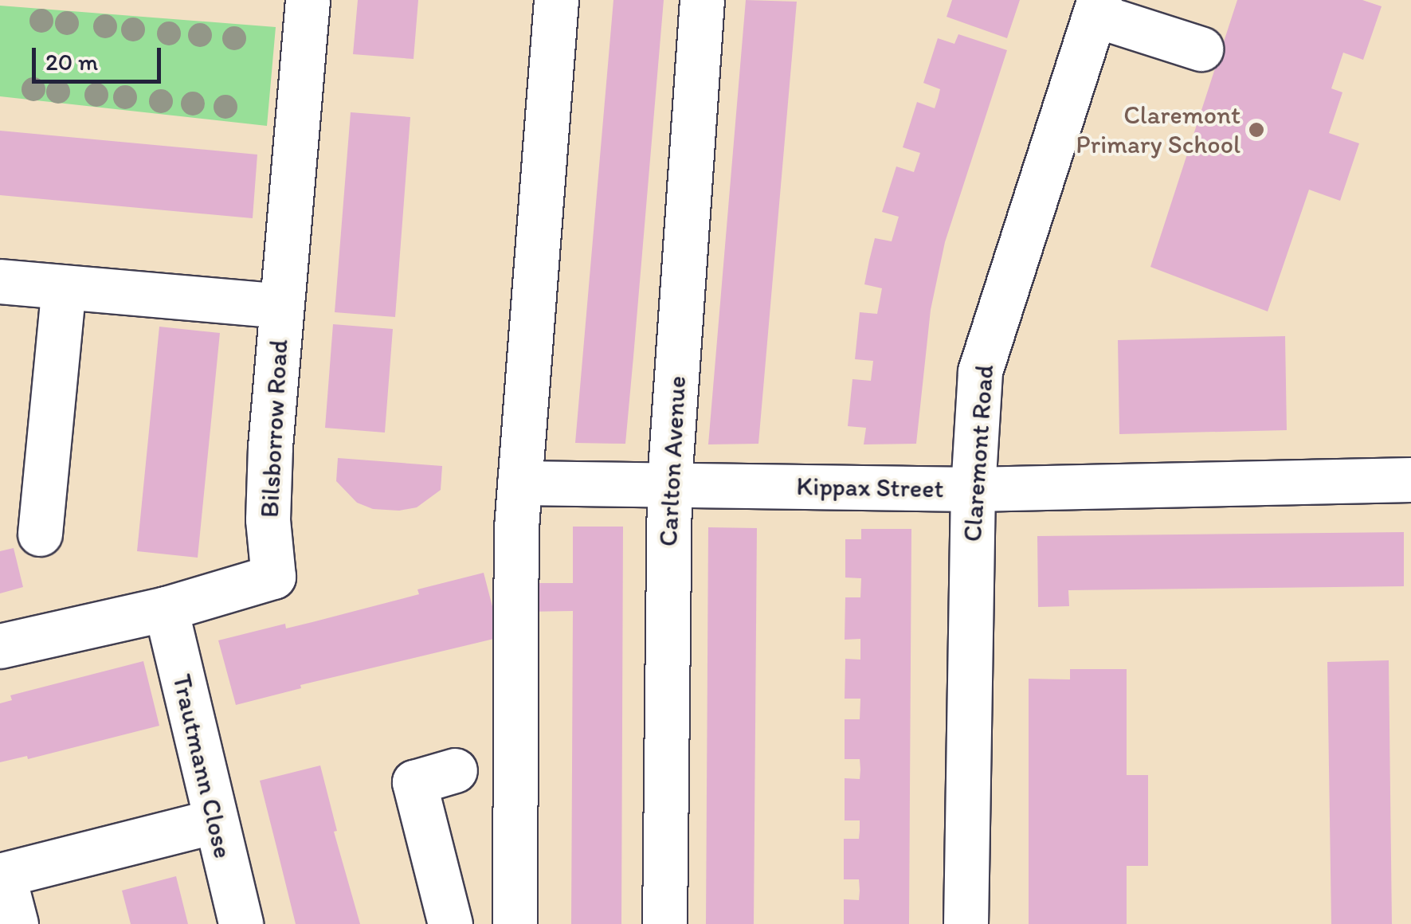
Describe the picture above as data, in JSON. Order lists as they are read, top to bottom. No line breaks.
{"streets":{"street":["Bilsborrow Road","Claremont Road","Carlton Avenue","Kippax Street","Trautmann Close"]},"crossings":[["Bilsborrow Road","Trautmann Close"],["Claremont Road","Kippax Street"],["Carlton Avenue","Kippax Street"]],"places":["Claremont Primary School"],"scale_bar":"20 m"}
